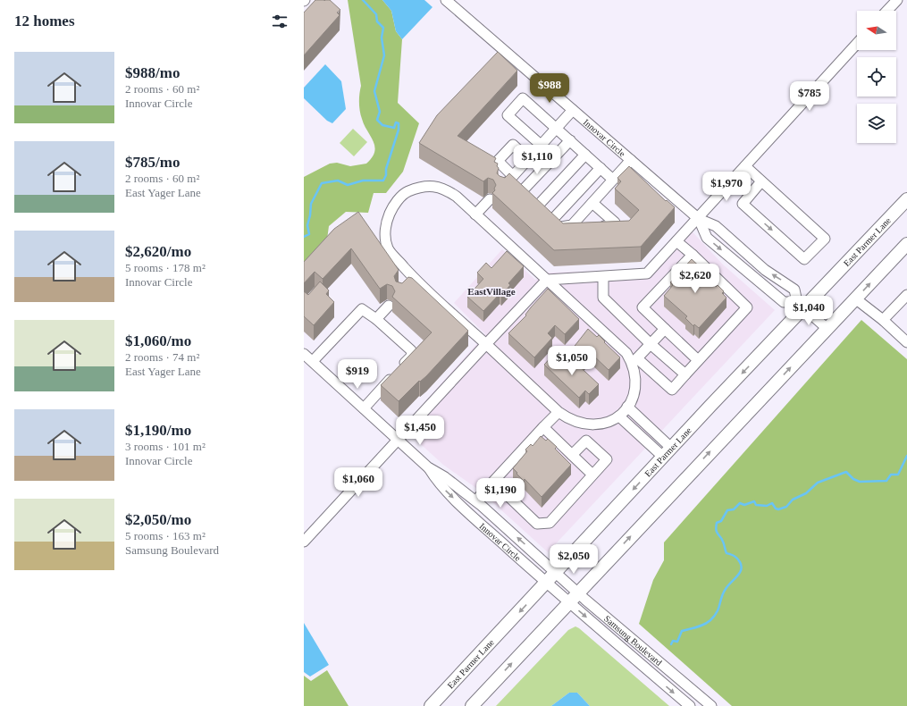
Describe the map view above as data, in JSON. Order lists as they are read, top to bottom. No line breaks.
{"streets":{"main road":["East Parmer Lane"],"street":["Innovar Circle","Samsung Boulevard"]},"crossings":[["Innovar Circle","East Parmer Lane"],["Innovar Circle","Samsung Boulevard"],["East Parmer Lane","Samsung Boulevard"]],"districts":["EastVillage"],"north":"left","page":{"heading":"12 homes","list":[{"name":"$988/mo","note":"2 rooms · 60 m² · Innovar Circle"},{"name":"$785/mo","note":"2 rooms · 60 m² · East Yager Lane"},{"name":"$2,620/mo","note":"5 rooms · 178 m² · Innovar Circle"},{"name":"$1,060/mo","note":"2 rooms · 74 m² · East Yager Lane"},{"name":"$1,190/mo","note":"3 rooms · 101 m² · Innovar Circle"},{"name":"$2,050/mo","note":"5 rooms · 163 m² · Samsung Boulevard"}],"price":["$988","$785","$1,110","$1,970","$2,620","$1,040","$1,050","$919","$1,450","$1,060","$1,190","$2,050"]}}
